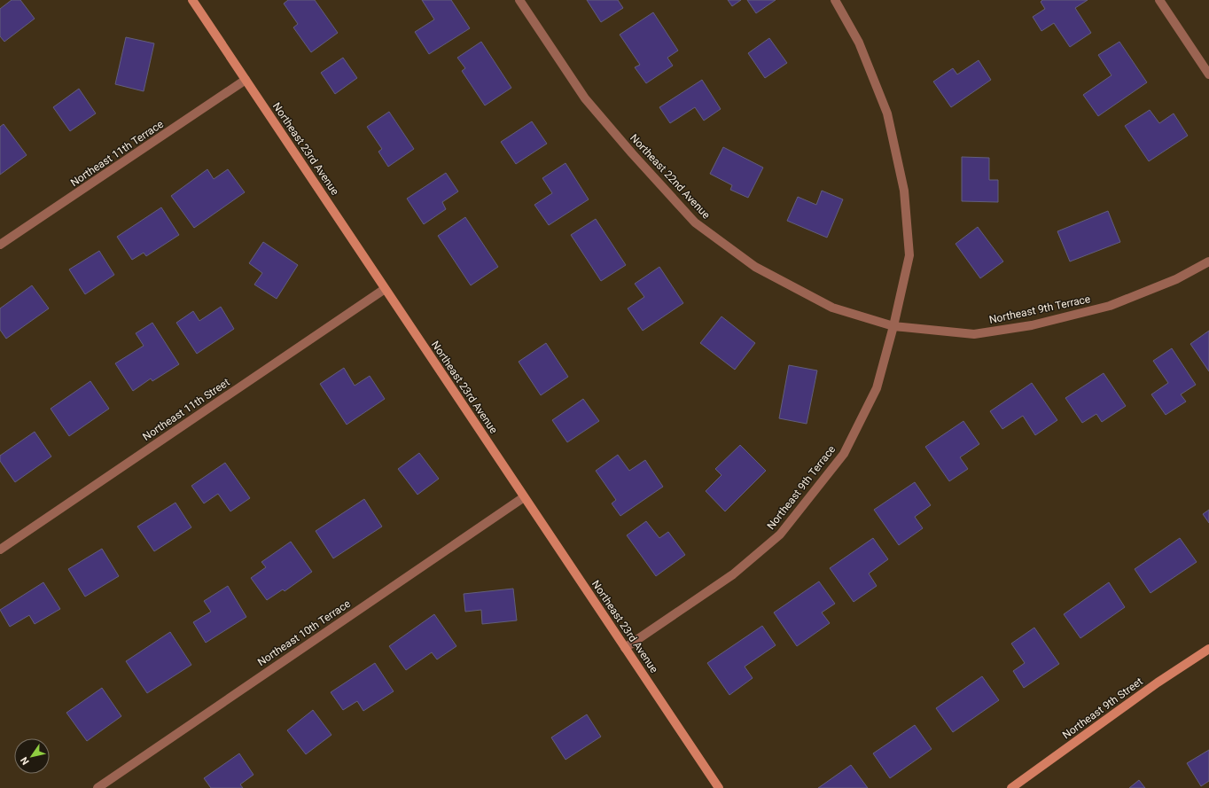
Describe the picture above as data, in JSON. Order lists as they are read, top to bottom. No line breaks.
{"streets":{"main road":["Northeast 23rd Avenue","Northeast 9th Street"],"street":["Northeast 11th Terrace","Northeast 22nd Avenue","Northeast 9th Terrace","Northeast 11th Street","Northeast 10th Terrace"]},"crossings":[["Northeast 23rd Avenue","Northeast 11th Terrace"],["Northeast 23rd Avenue","Northeast 9th Terrace"],["Northeast 23rd Avenue","Northeast 11th Street"],["Northeast 23rd Avenue","Northeast 10th Terrace"],["Northeast 22nd Avenue","Northeast 9th Terrace"]],"north":"bottom left"}
